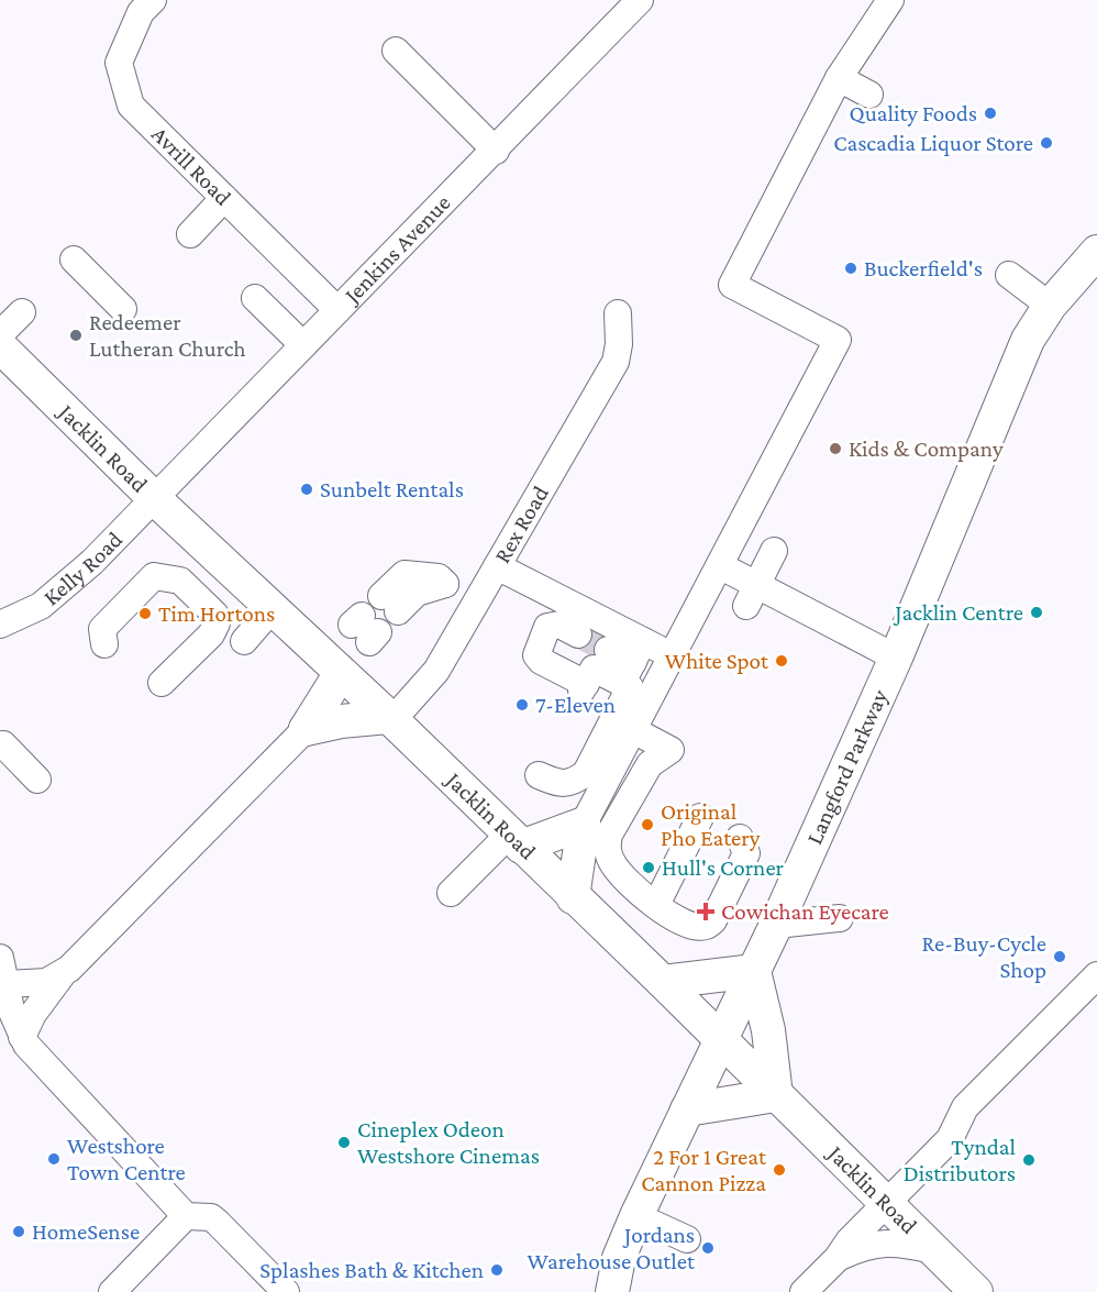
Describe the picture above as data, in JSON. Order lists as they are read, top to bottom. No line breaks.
{"streets":{"main road":["Jacklin Road","Langford Parkway"],"street":["Avrill Road","Jenkins Avenue","Rex Road","Kelly Road"]},"crossings":[["Avrill Road","Jenkins Avenue"],["Jenkins Avenue","Jacklin Road"],["Jenkins Avenue","Kelly Road"],["Jacklin Road","Rex Road"],["Jacklin Road","Kelly Road"],["Jacklin Road","Langford Parkway"]],"places":{"other":["Quality Foods","Cascadia Liquor Store","Buckerfield's","Redeemer Lutheran Church","Kids & Company","Sunbelt Rentals","Jacklin Centre","Tim Hortons","White Spot","7-Eleven","Original Pho Eatery","Hull's Corner","Re-Buy-Cycle Shop","Cineplex Odeon Westshore Cinemas","Westshore Town Centre","Tyndal Distributors","2 For 1 Great Cannon Pizza","HomeSense","Jordans Warehouse Outlet","Splashes Bath & Kitchen"],"health":["Cowichan Eyecare"]}}
